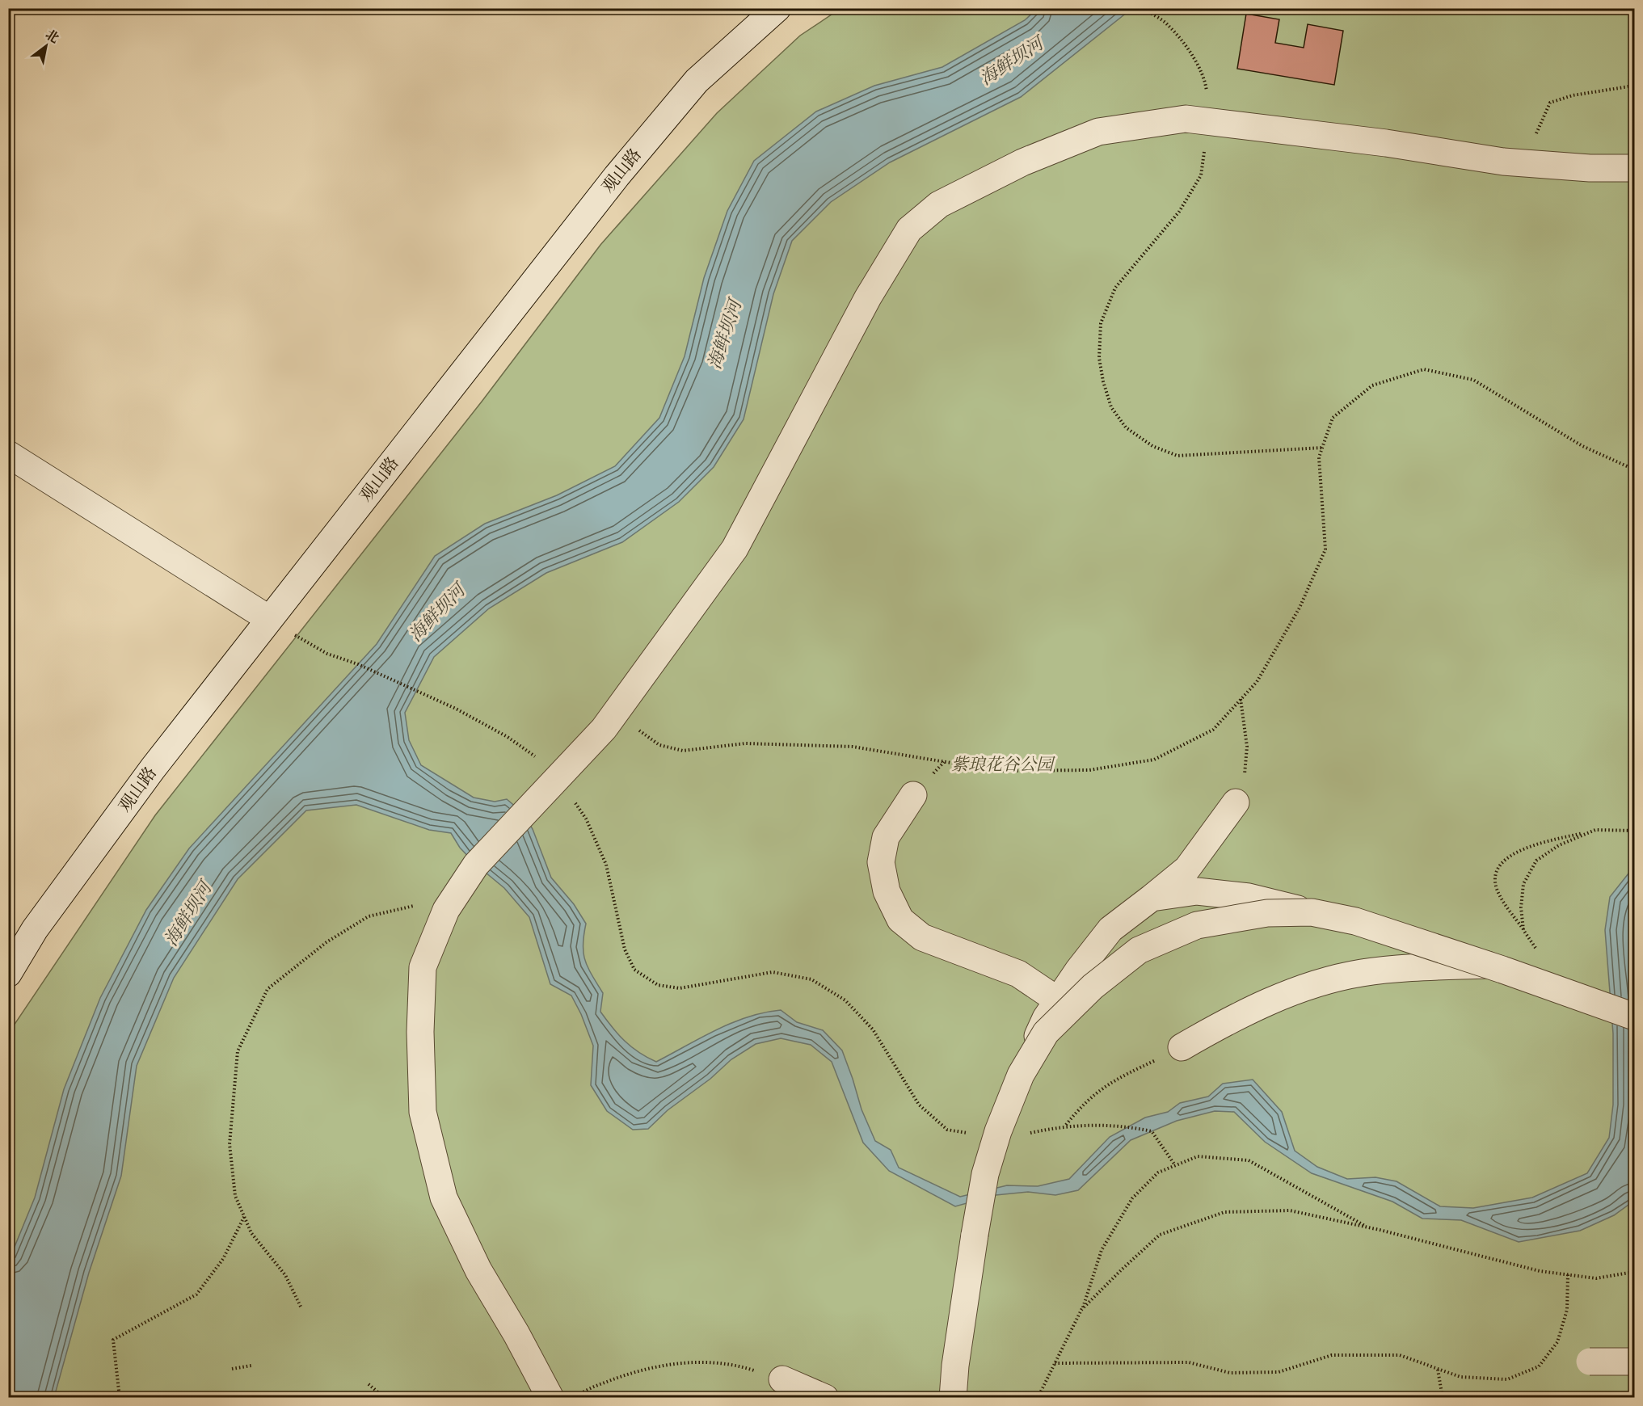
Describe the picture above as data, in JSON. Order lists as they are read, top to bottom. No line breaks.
{"streets":{"street":["观山路"]},"water":["海鲜坝河"],"parks":["紫琅花谷公园"],"north":"top right"}
